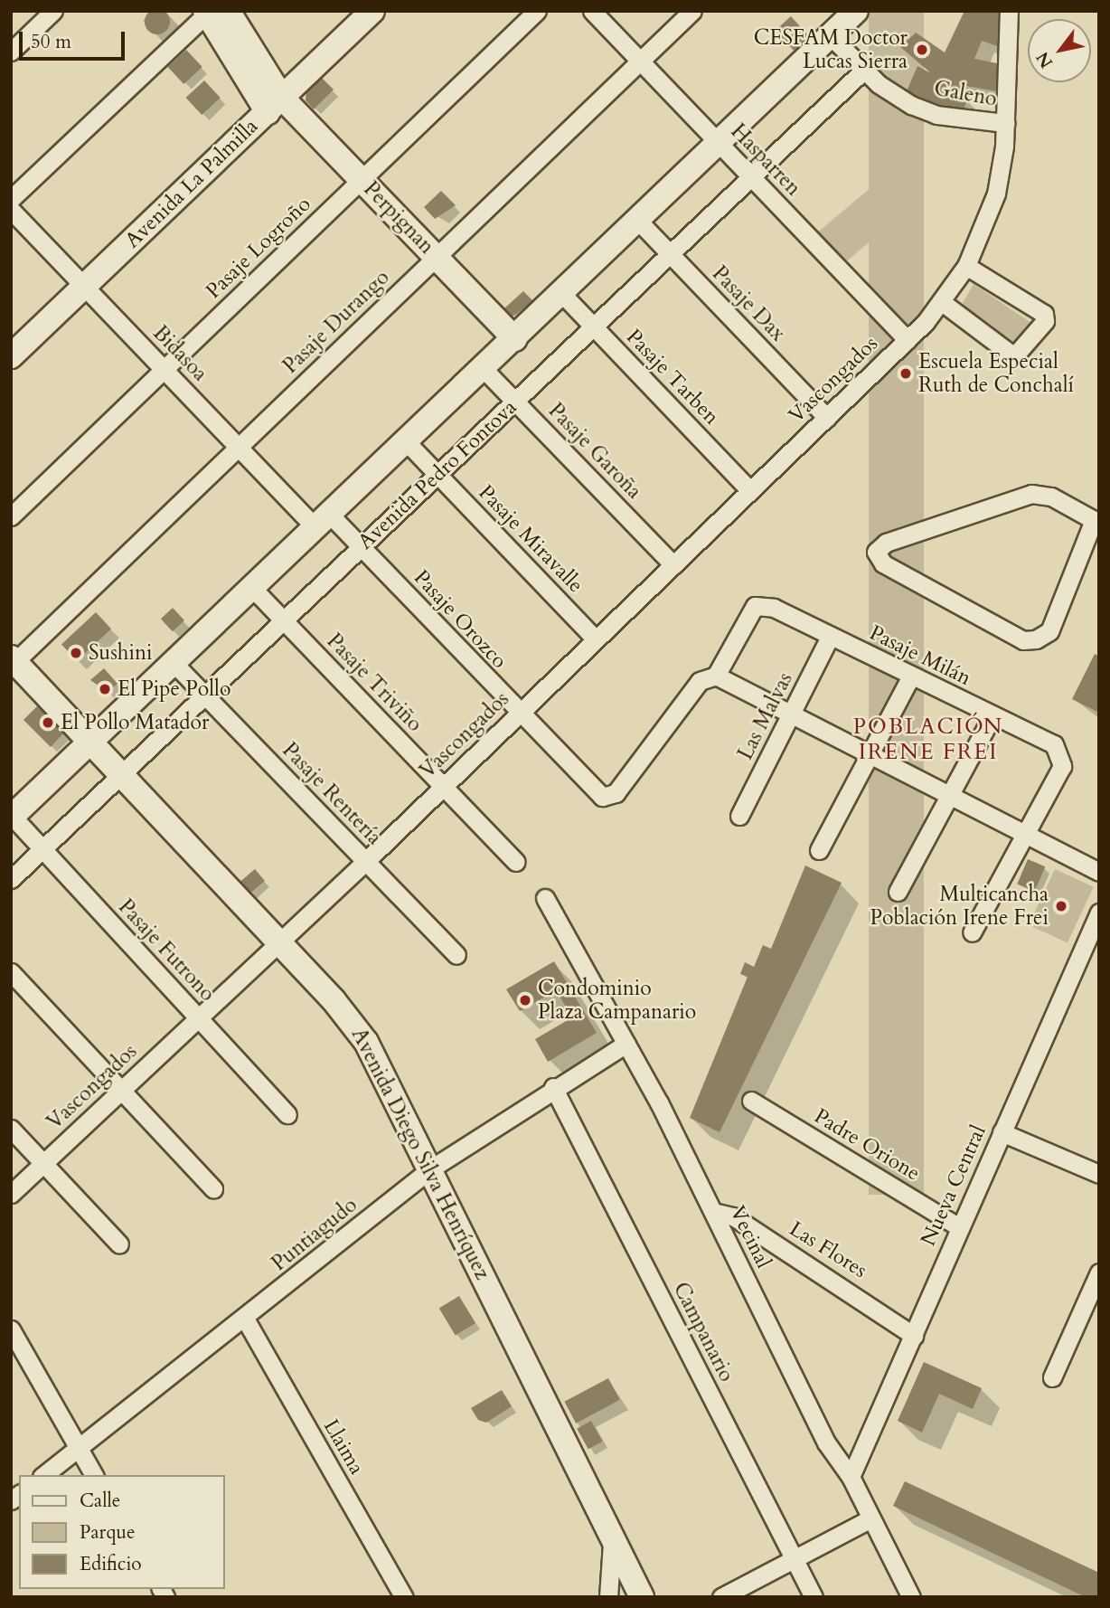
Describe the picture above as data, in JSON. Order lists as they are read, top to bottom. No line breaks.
{"streets":{"main road":["Avenida La Palmilla","Perpignan","Avenida Diego Silva Henríquez"],"street":["Galeno","Hasparren","Pasaje Logroño","Pasaje Dax","Pasaje Durango","Bidasoa","Pasaje Tarben","Vascongados","Pasaje Garoña","Avenida Pedro Fontova","Pasaje Miravalle","Pasaje Orozco","Pasaje Milán","Pasaje Triviño","Las Malvas","Pasaje Rentería","Pasaje Futrono","Padre Orione","Nueva Central","Puntiagudo","Vecinal","Las Flores","Campanario","Llaima"]},"crossings":[["Galeno","Vascongados"],["Galeno","Avenida Pedro Fontova"],["Hasparren","Pasaje Durango"],["Hasparren","Vascongados"],["Hasparren","Avenida Pedro Fontova"],["Avenida La Palmilla","Perpignan"],["Avenida La Palmilla","Bidasoa"],["Perpignan","Pasaje Logroño"],["Perpignan","Pasaje Durango"],["Pasaje Logroño","Bidasoa"],["Pasaje Dax","Vascongados"],["Pasaje Dax","Avenida Pedro Fontova"],["Pasaje Durango","Bidasoa"],["Pasaje Durango","Avenida Diego Silva Henríquez"],["Bidasoa","Pasaje Orozco"],["Pasaje Tarben","Vascongados"],["Pasaje Tarben","Avenida Pedro Fontova"],["Vascongados","Pasaje Garoña"],["Vascongados","Pasaje Miravalle"],["Vascongados","Pasaje Orozco"],["Vascongados","Pasaje Triviño"],["Vascongados","Pasaje Rentería"],["Vascongados","Pasaje Futrono"],["Vascongados","Avenida Diego Silva Henríquez"],["Pasaje Garoña","Avenida Pedro Fontova"],["Avenida Pedro Fontova","Pasaje Miravalle"],["Avenida Pedro Fontova","Pasaje Orozco"],["Avenida Pedro Fontova","Pasaje Triviño"],["Avenida Pedro Fontova","Pasaje Rentería"],["Avenida Pedro Fontova","Pasaje Futrono"],["Avenida Pedro Fontova","Avenida Diego Silva Henríquez"],["Pasaje Orozco","Pasaje Milán"],["Pasaje Milán","Las Malvas"],["Padre Orione","Nueva Central"],["Avenida Diego Silva Henríquez","Puntiagudo"],["Nueva Central","Vecinal"],["Nueva Central","Las Flores"],["Puntiagudo","Vecinal"],["Puntiagudo","Campanario"],["Puntiagudo","Llaima"],["Vecinal","Las Flores"]],"districts":["POBLACIÓN IRENE FREI"],"places":["CESFAM Doctor Lucas Sierra","Escuela Especial Ruth de Conchalí","Sushini","El Pipe Pollo","El Pollo Matador","Multicancha Población Irene Frei","Condominio Plaza Campanario"],"legend":["Calle","Parque","Edificio"],"scale_bar":"50 m","north":"bottom left"}
